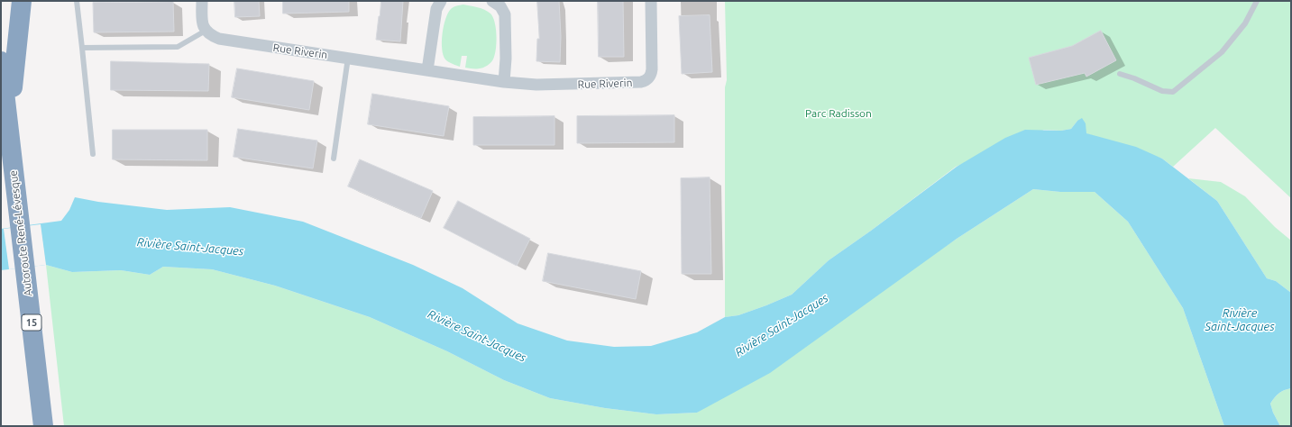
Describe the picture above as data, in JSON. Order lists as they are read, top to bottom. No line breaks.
{"streets":{"highway":["Autoroute René-Lévesque","15"],"street":["Rue Riverin"]},"water":["Rivière Saint-Jacques"],"parks":["Parc Radisson"]}
